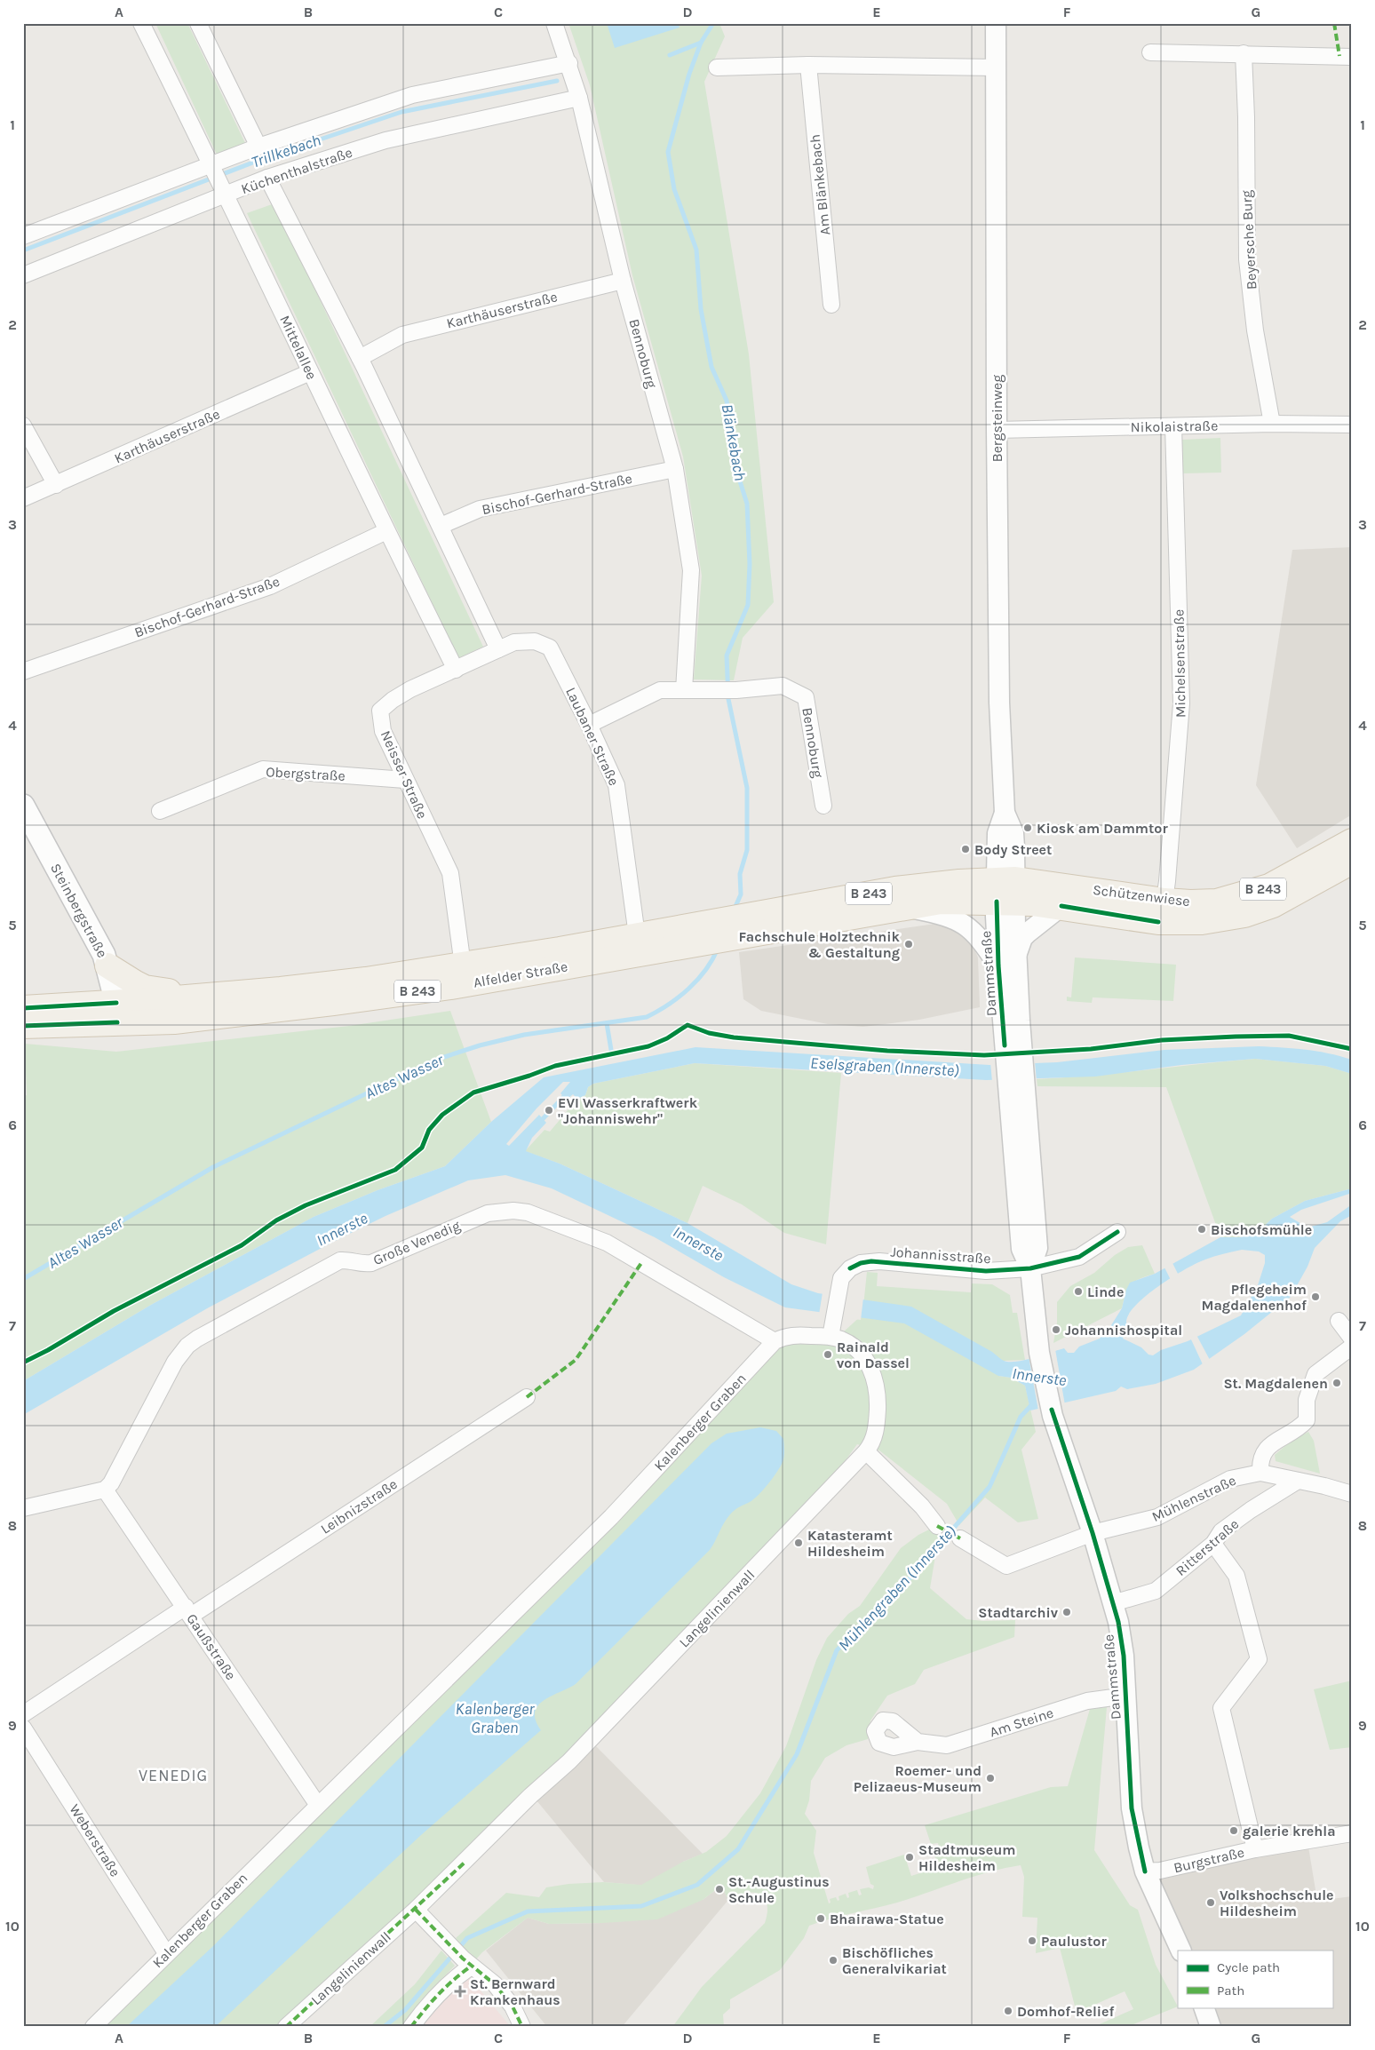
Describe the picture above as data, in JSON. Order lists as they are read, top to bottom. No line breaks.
{"streets":{"main road":["B 243","Schützenwiese","Steinbergstraße","Alfelder Straße"],"street":["Küchenthalstraße","Am Blänkebach","Beyersche Burg","Karthäuserstraße","Mittelallee","Bennoburg","Bergsteinweg","Nikolaistraße","Bischof-Gerhard-Straße","Michelsenstraße","Laubaner Straße","Obergstraße","Neisser Straße","Dammstraße","Große Venedig","Johannisstraße","Kalenberger Graben","Mühlenstraße","Leibnizstraße","Ritterstraße","Langelinienwall","Gaußstraße","Am Steine","Weberstraße","Burgstraße"]},"crossings":[["Küchenthalstraße","Mittelallee"],["Küchenthalstraße","Bennoburg"],["Beyersche Burg","Nikolaistraße"],["Karthäuserstraße","Mittelallee"],["Karthäuserstraße","Bennoburg"],["Mittelallee","Bischof-Gerhard-Straße"],["Mittelallee","Neisser Straße"],["Bennoburg","Bischof-Gerhard-Straße"],["Bennoburg","Laubaner Straße"],["Bergsteinweg","Nikolaistraße"],["Bergsteinweg","Schützenwiese"],["Bergsteinweg","Dammstraße"],["Bergsteinweg","Alfelder Straße"],["Nikolaistraße","Michelsenstraße"],["Michelsenstraße","Schützenwiese"],["Laubaner Straße","Neisser Straße"],["Laubaner Straße","Alfelder Straße"],["Obergstraße","Neisser Straße"],["Neisser Straße","Alfelder Straße"],["B 243","Steinbergstraße"],["B 243","Alfelder Straße"],["Schützenwiese","Dammstraße"],["Schützenwiese","Alfelder Straße"],["Steinbergstraße","Alfelder Straße"],["Dammstraße","Alfelder Straße"],["Dammstraße","Johannisstraße"],["Dammstraße","Mühlenstraße"],["Dammstraße","Ritterstraße"],["Dammstraße","Am Steine"],["Dammstraße","Burgstraße"],["Große Venedig","Kalenberger Graben"],["Große Venedig","Gaußstraße"],["Johannisstraße","Langelinienwall"],["Kalenberger Graben","Gaußstraße"],["Kalenberger Graben","Weberstraße"],["Leibnizstraße","Gaußstraße"]],"districts":["VENEDIG"],"water":["Trillkebach","Blänkebach","Eselsgraben (Innerste)","Altes Wasser","Innerste","Mühlengraben (Innerste)","Kalenberger Graben"],"places":{"other":["Kiosk am Dammtor","Body Street","Fachschule Holztechnik & Gestaltung","EVI Wasserkraftwerk \"Johanniswehr\"","Bischofsmühle","Linde","Pflegeheim Magdalenenhof","Johannishospital","Rainald von Dassel","St. Magdalenen","Katasteramt Hildesheim","Stadtarchiv","Roemer- und Pelizaeus-Museum","galerie krehla","Stadtmuseum Hildesheim","St.-Augustinus Schule","Volkshochschule Hildesheim","Bhairawa-Statue","Paulustor","Bischöfliches Generalvikariat","Domhof-Relief"],"health":["St. Bernward Krankenhaus"]},"legend":["Cycle path","Path"],"grid":{"columns":["A","B","C","D","E","F","G"],"rows":["1","2","3","4","5","6","7","8","9","10"]}}
